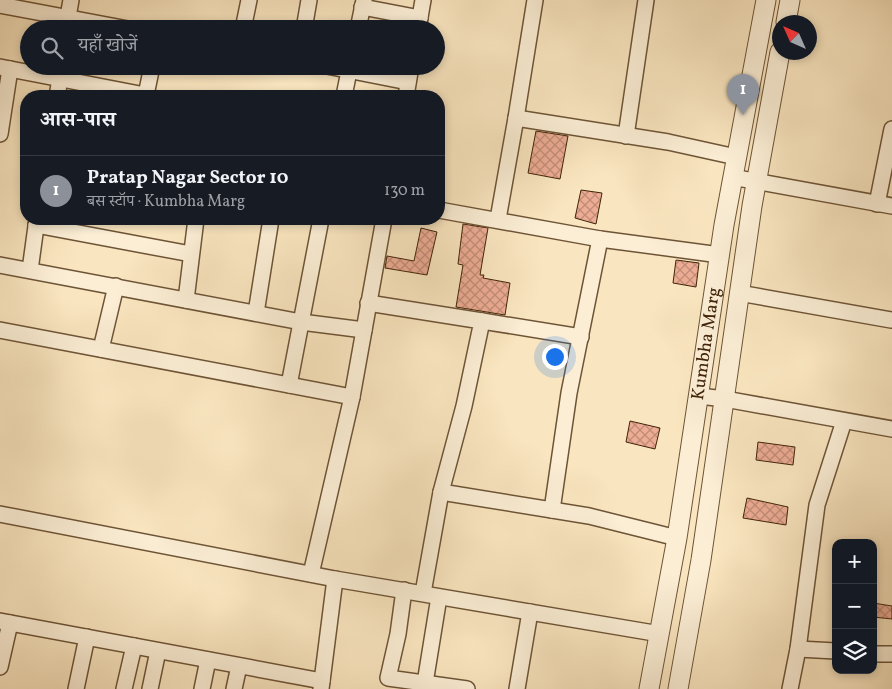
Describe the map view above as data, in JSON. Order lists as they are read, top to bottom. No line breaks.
{"streets":{"street":["Kumbha Marg"]},"north":"top left","page":{"search":"यहाँ खोजें","pins":"1","heading":"आस-पास","list":[{"mark":"1","name":"Pratap Nagar Sector 10","note":"बस स्टॉप · Kumbha Marg","value":"130 m"}],"map_buttons":["+","−"]}}
